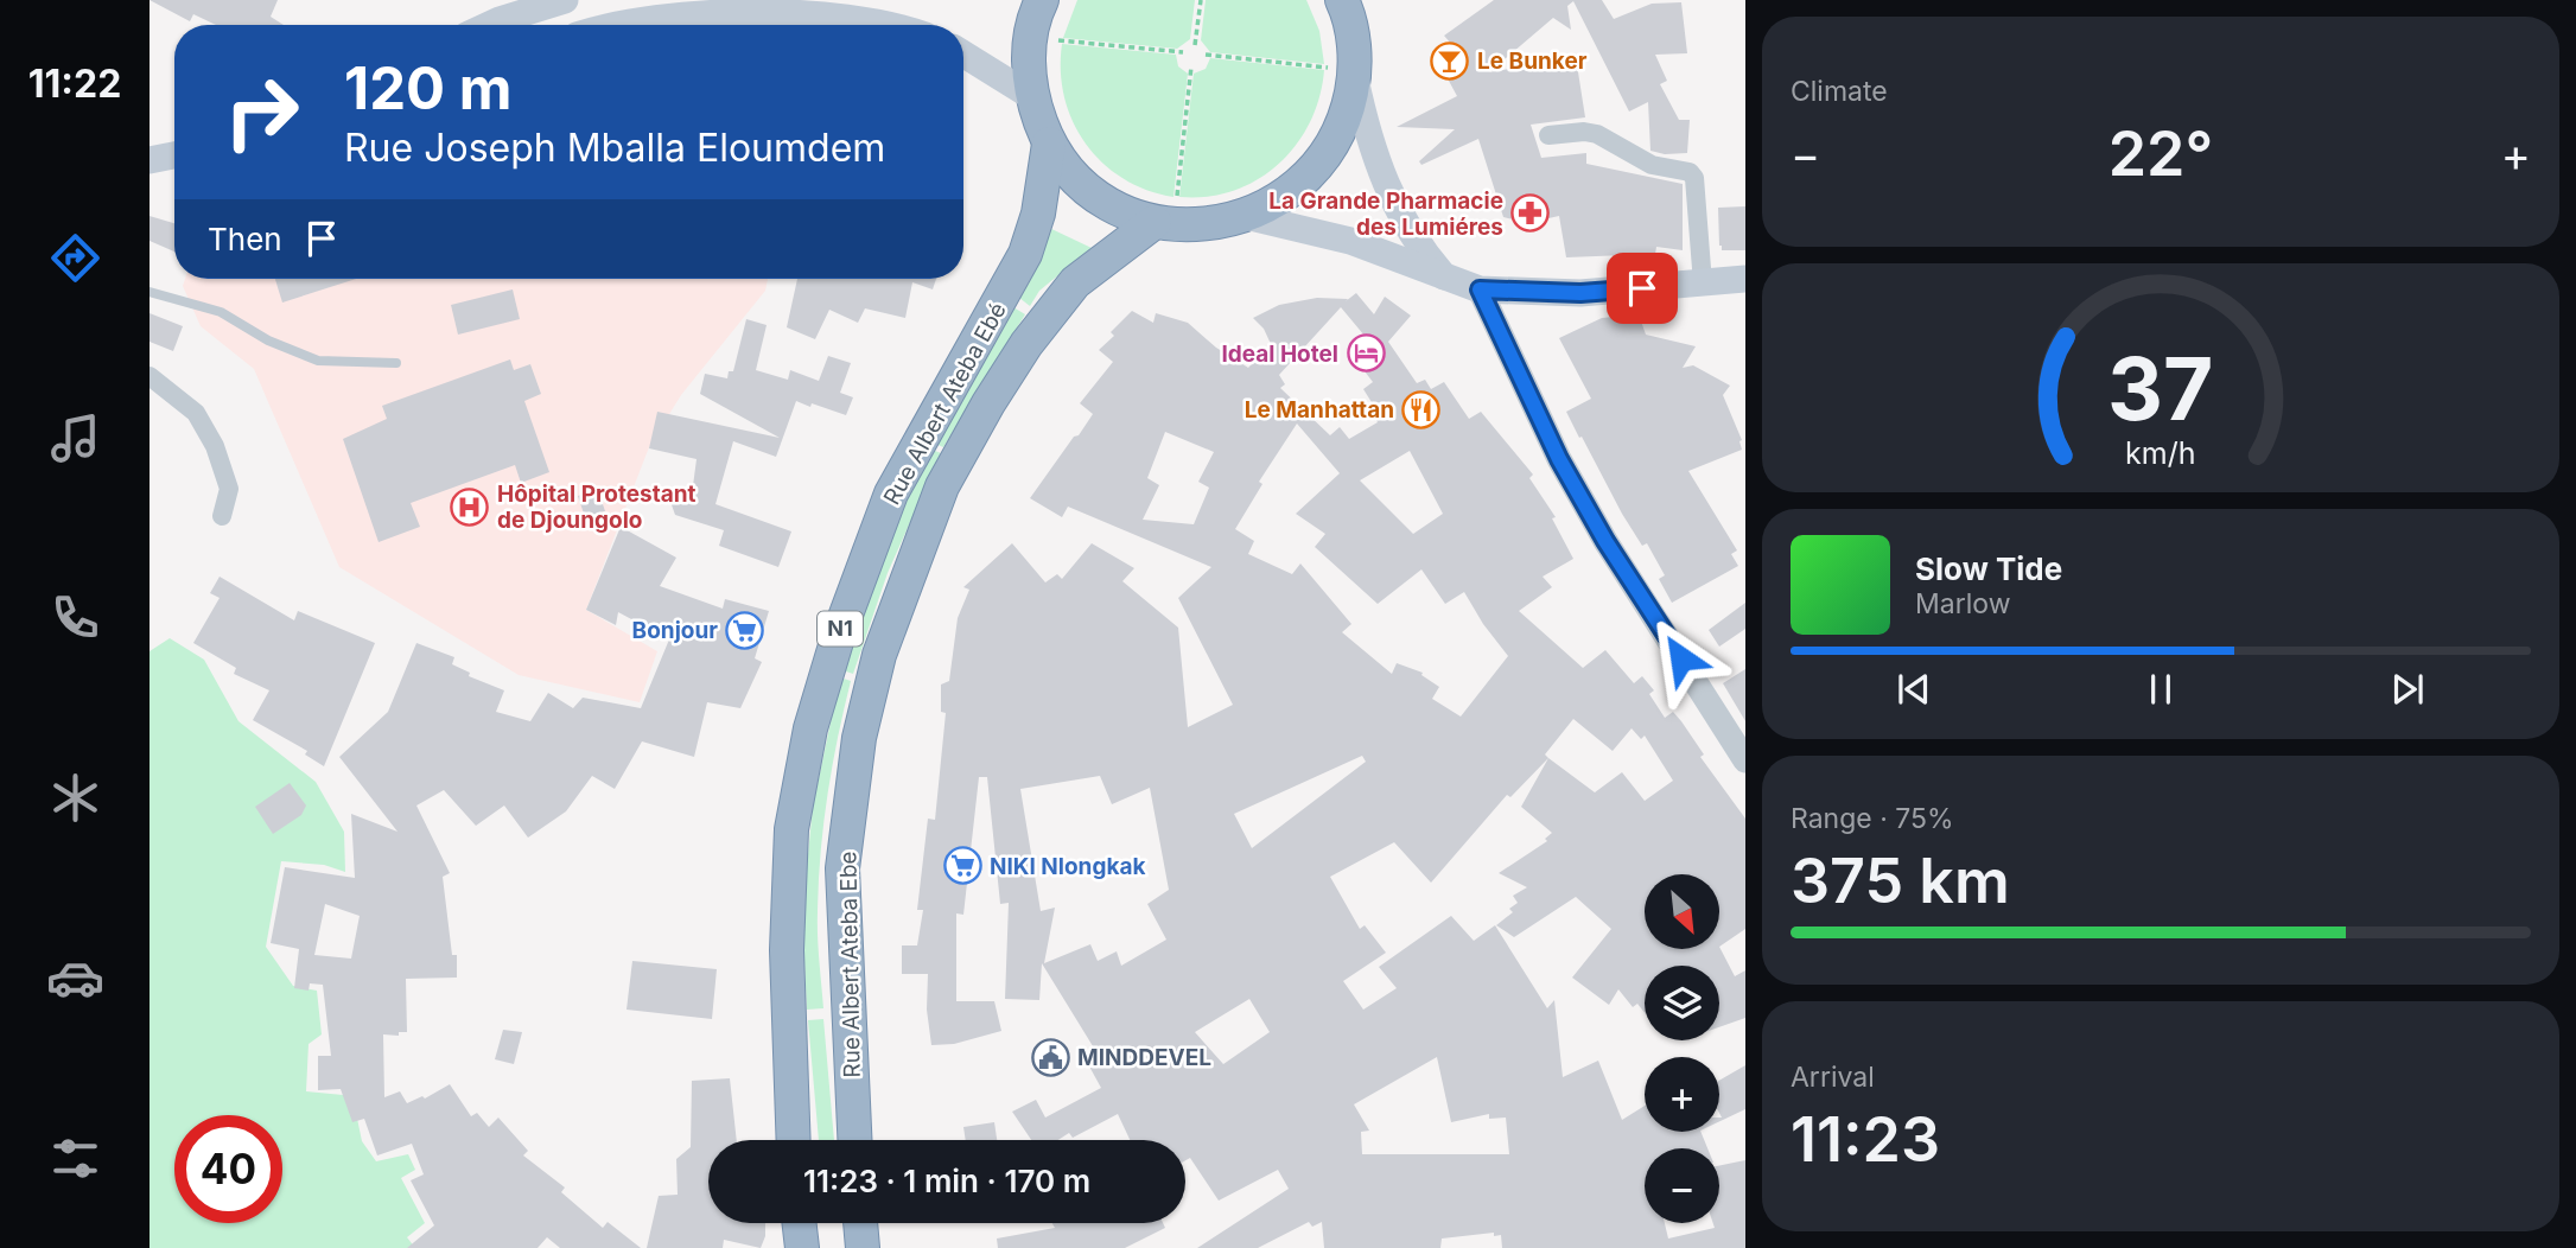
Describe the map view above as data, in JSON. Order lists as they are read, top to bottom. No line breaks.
{"streets":{"highway":["Rue Albert Ateba Ebé","N1","Rue Albert Ateba Ebe"]},"crossings":[["Rue Albert Ateba Ebé","N1"],["N1","Rue Albert Ateba Ebe"]],"places":{"bar":["Le Bunker"],"pharmacy":["La Grande Pharmacie des Lumiéres"],"hotel":["Ideal Hotel"],"restaurant":["Le Manhattan"],"hospital":["Hôpital Protestant de Djoungolo"],"supermarket":["Bonjour","NIKI Nlongkak"],"public building":["MINDDEVEL"]},"north":"bottom right","page":{"tabs":"11:22","tile":["Climate",["Range · 75%","375 km"],["Arrival","11:23"]],"turn":["120 m","Rue Joseph Mballa Eloumdem"],"heat":["−","22°","+"],"then":"Then","song":["Slow Tide","Marlow"],"map_buttons":["+","−"],"limit":"40","trip":"11:23 · 1 min · 170 m","gauge":["37","km/h"]}}
